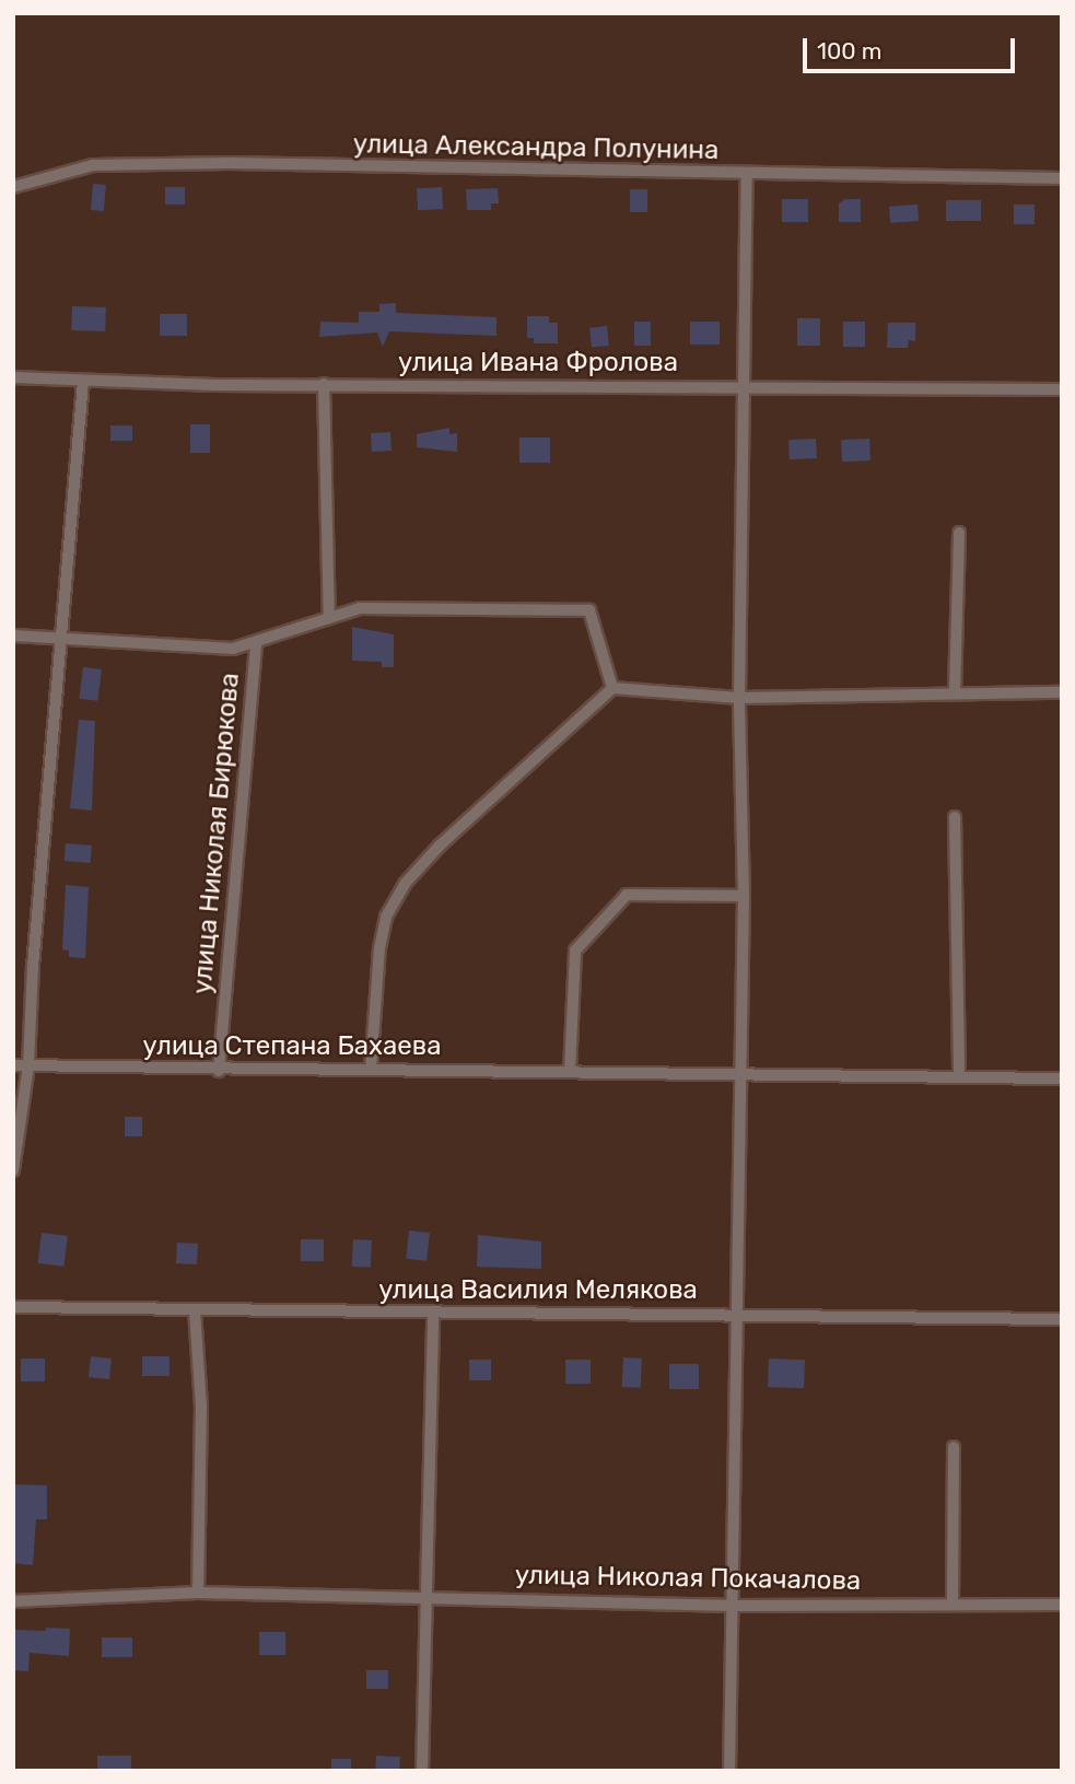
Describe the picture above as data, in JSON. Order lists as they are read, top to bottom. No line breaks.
{"streets":{"street":["улица Александра Полунина","улица Ивана Фролова","улица Николая Бирюкова","улица Степана Бахаева","улица Василия Мелякова","улица Николая Покачалова"]},"crossings":[["улица Николая Бирюкова","улица Степана Бахаева"]],"scale_bar":"100 m"}
